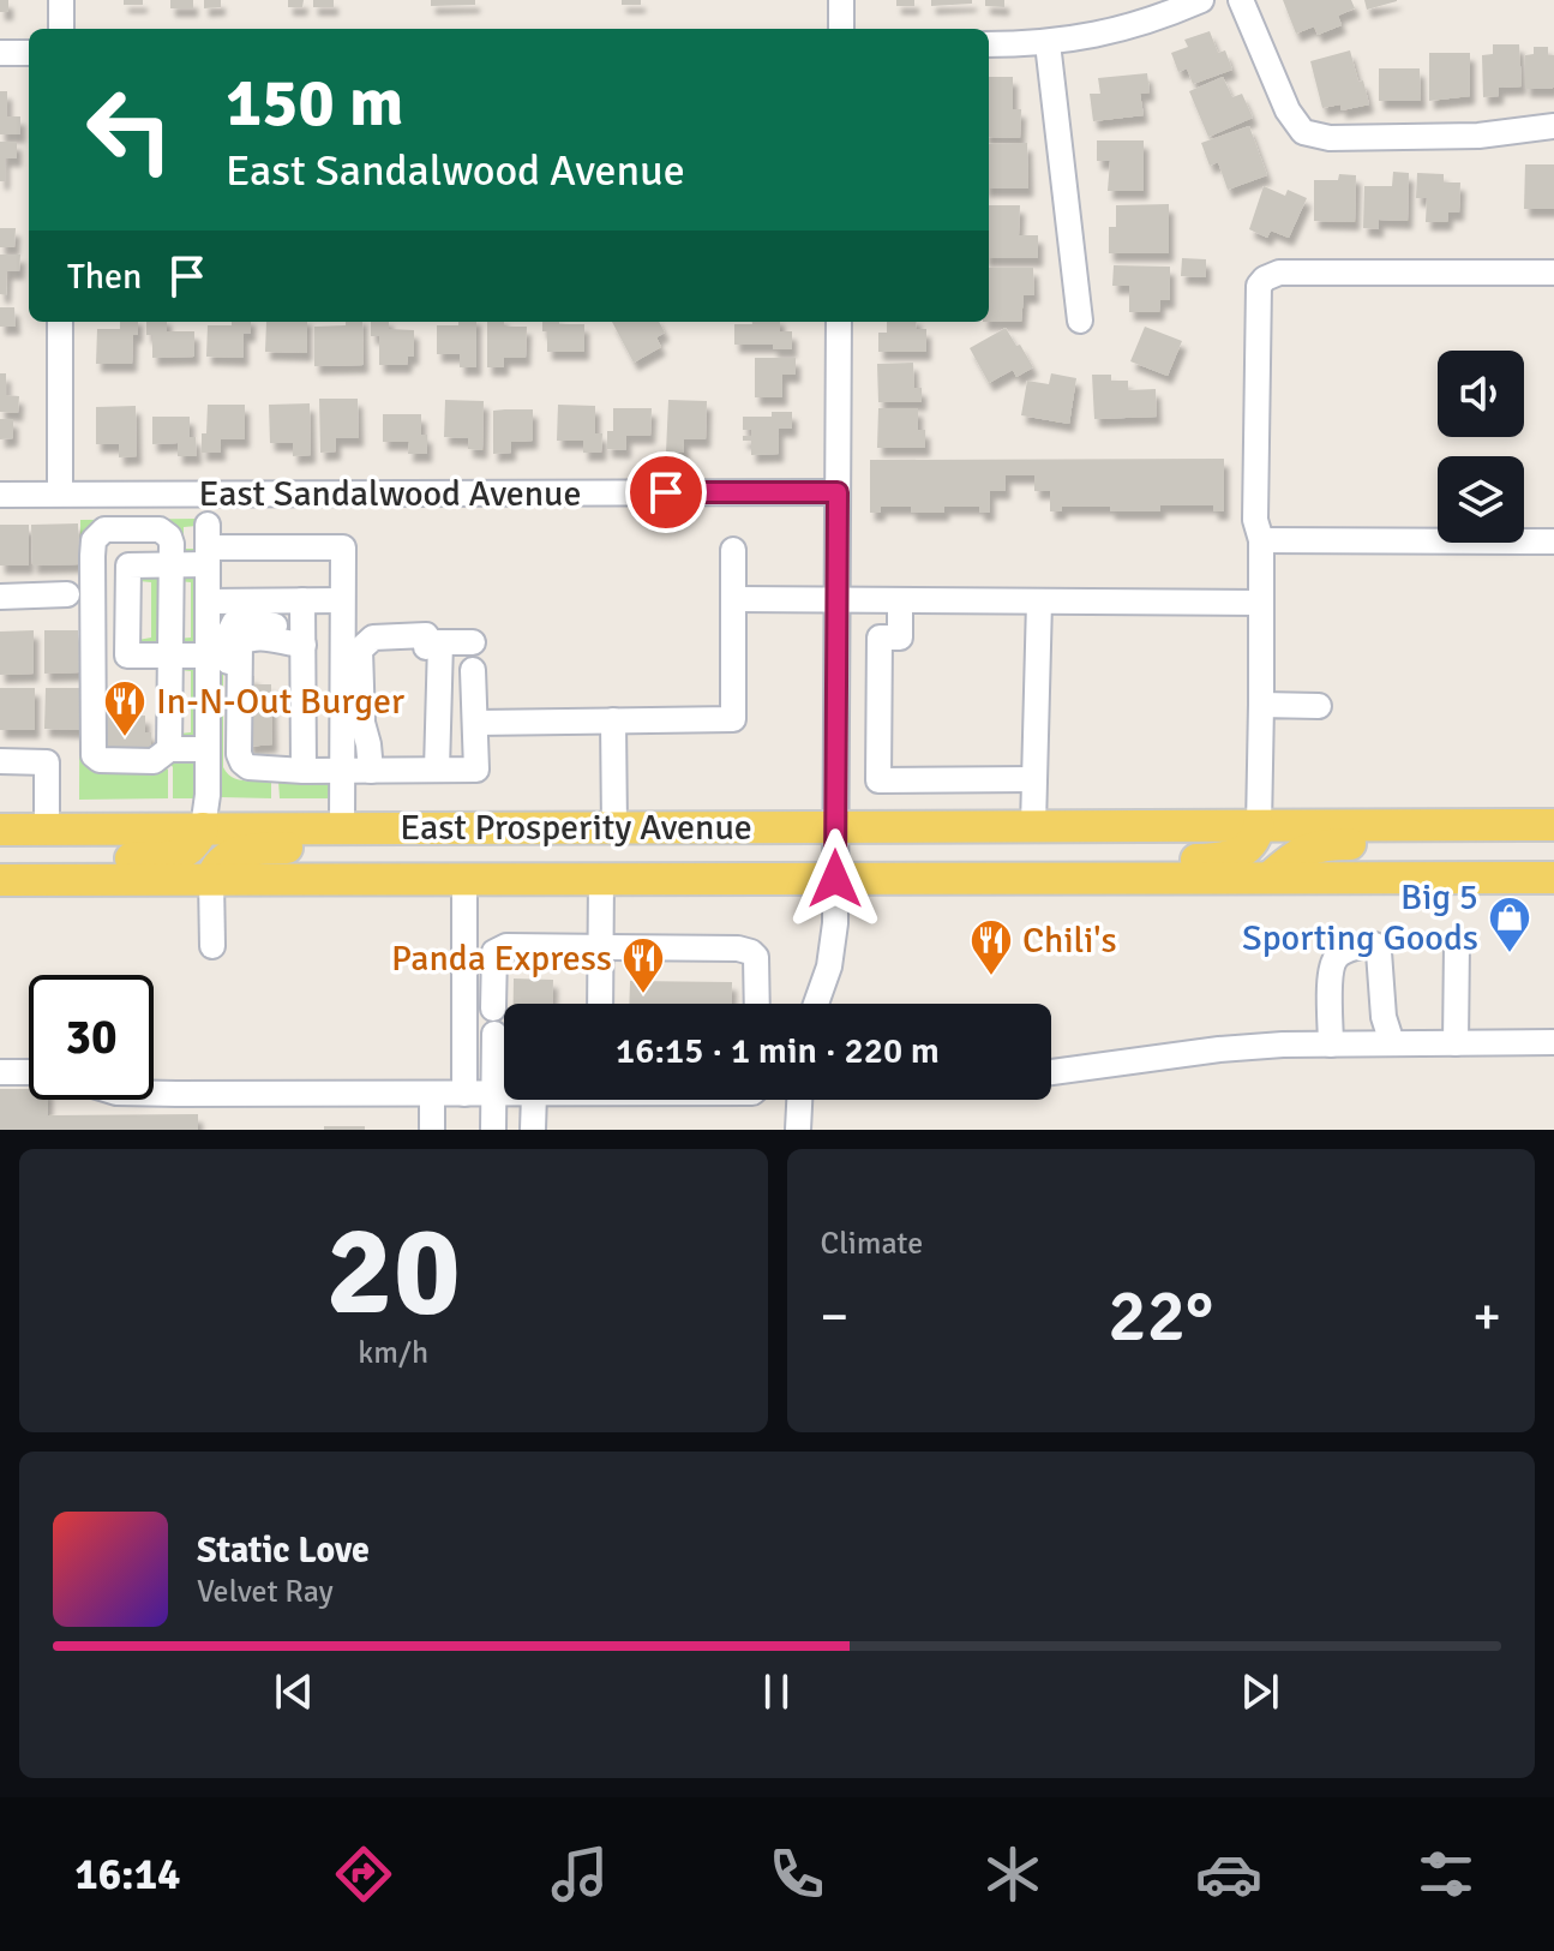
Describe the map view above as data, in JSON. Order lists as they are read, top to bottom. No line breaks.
{"streets":{"main road":["East Prosperity Avenue"],"street":["East Sandalwood Avenue"]},"places":{"restaurant":["In-N-Out Burger","Chili's","Panda Express"],"shop":["Big 5 Sporting Goods"]},"page":{"turn":["150 m","East Sandalwood Avenue"],"then":"Then","limit":"30","trip":"16:15 · 1 min · 220 m","tile":[["20","km/h"],"Climate"],"heat":["−","22°","+"],"song":["Static Love","Velvet Ray"],"tabs":"16:14"}}
